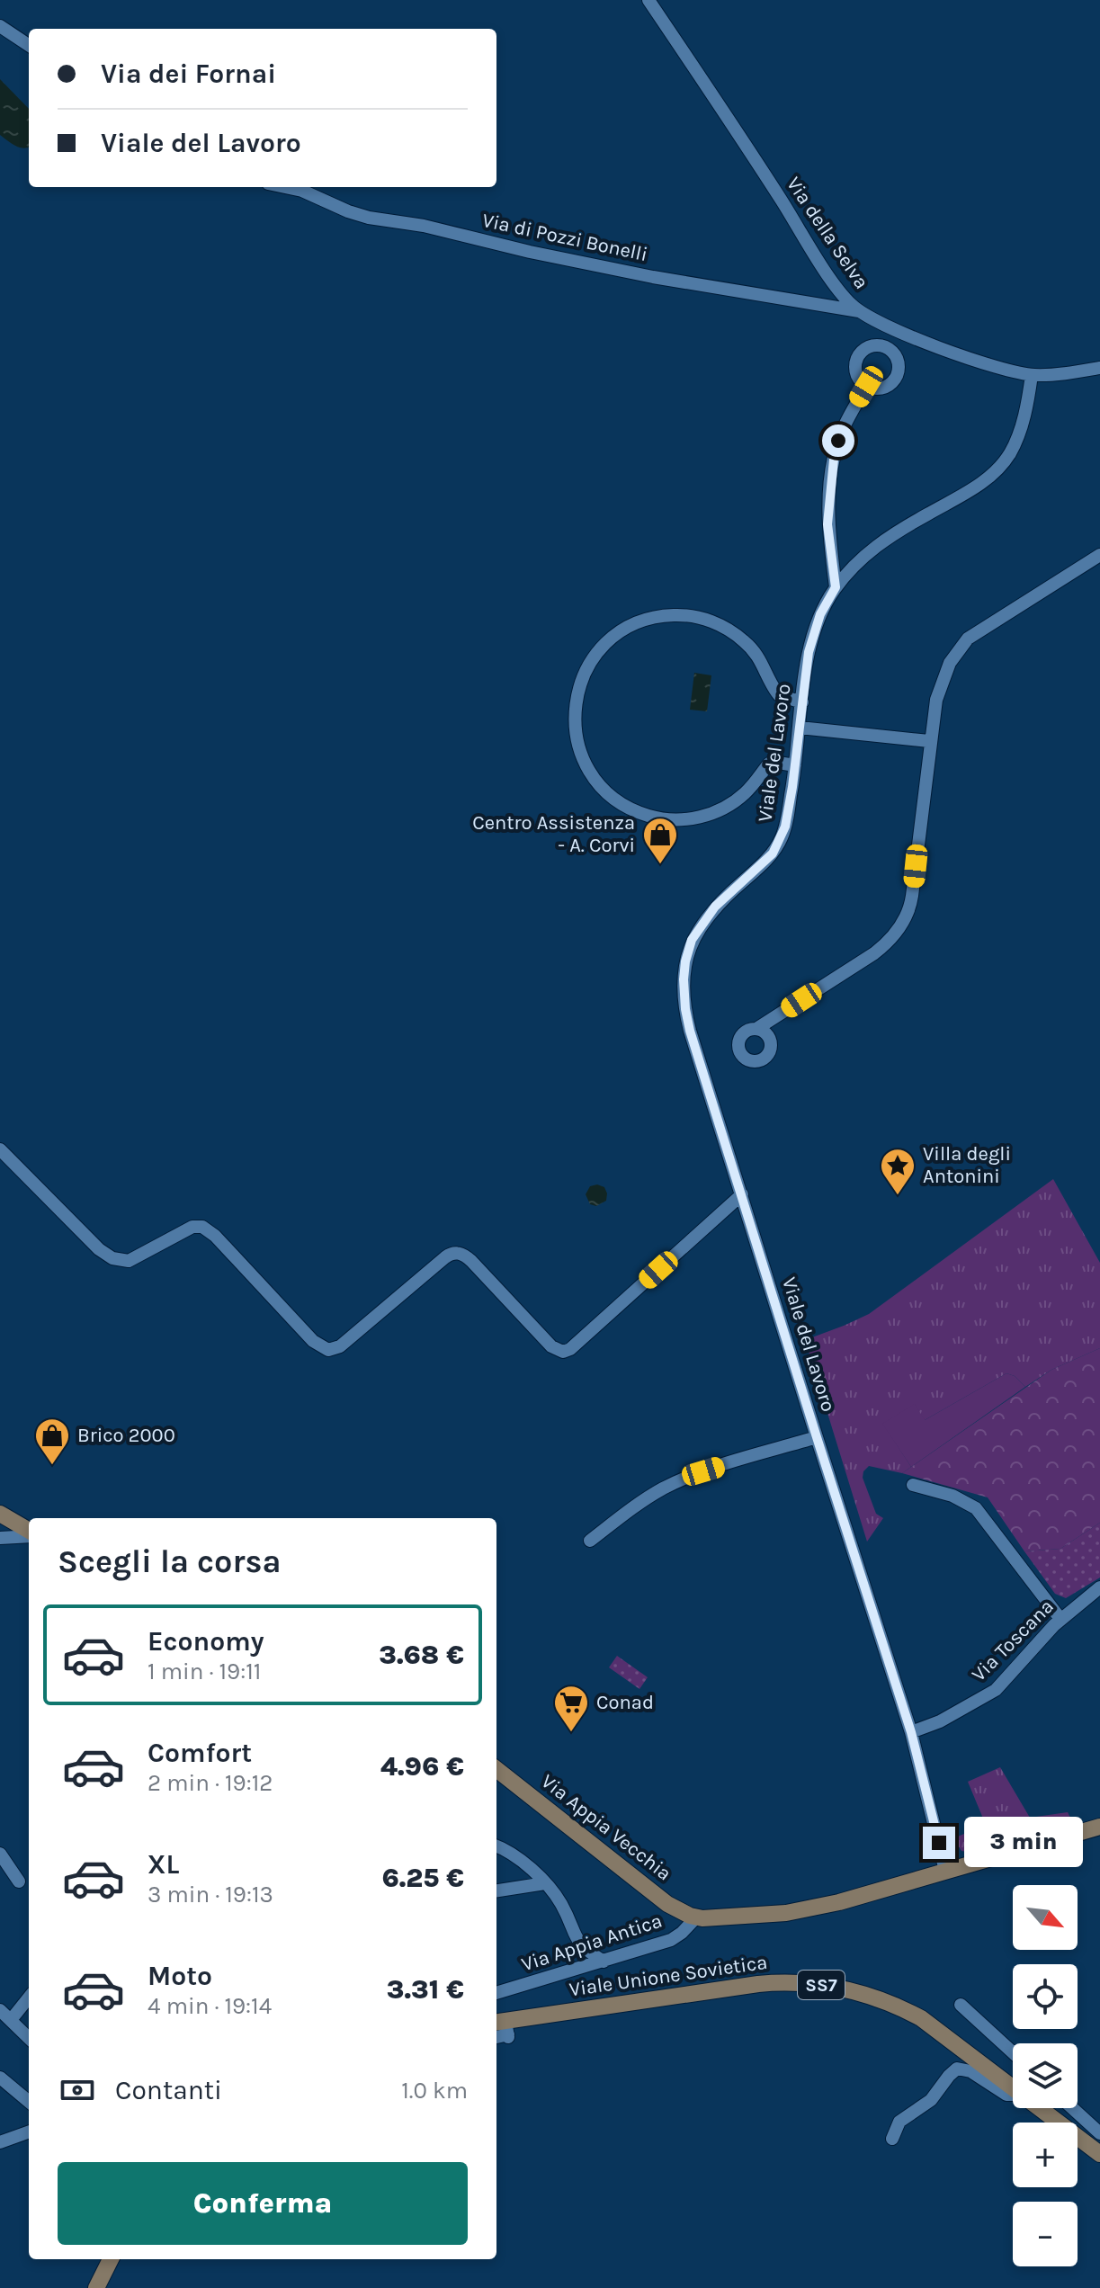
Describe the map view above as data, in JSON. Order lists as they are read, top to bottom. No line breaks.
{"streets":{"main road":["Via Appia Vecchia","Viale Unione Sovietica","SS7"],"street":["Via della Selva","Via di Pozzi Bonelli","Viale del Lavoro","Via Toscana","Via Appia Antica"]},"crossings":[["Via della Selva","Via di Pozzi Bonelli"],["Via della Selva","Viale del Lavoro"],["Viale del Lavoro","Via Toscana"],["Via Appia Vecchia","Via Appia Antica"]],"places":{"shop":["Centro Assistenza - A. Corvi","Brico 2000"],"place":["Villa degli Antonini"],"supermarket":["Conad"]},"north":"bottom right","page":{"banner":["Via dei Fornai","Viale del Lavoro"],"heading":"Scegli la corsa","list":[{"name":"Economy","note":"1 min · 19:11","value":"3.68 €"},{"name":"Comfort","note":"2 min · 19:12","value":"4.96 €"},{"name":"XL","note":"3 min · 19:13","value":"6.25 €"},{"name":"Moto","note":"4 min · 19:14","value":"3.31 €"}],"bubble":"3 min","map_buttons":["+","−"],"pay":["Contanti","1.0 km"],"buttons":"Conferma"}}
